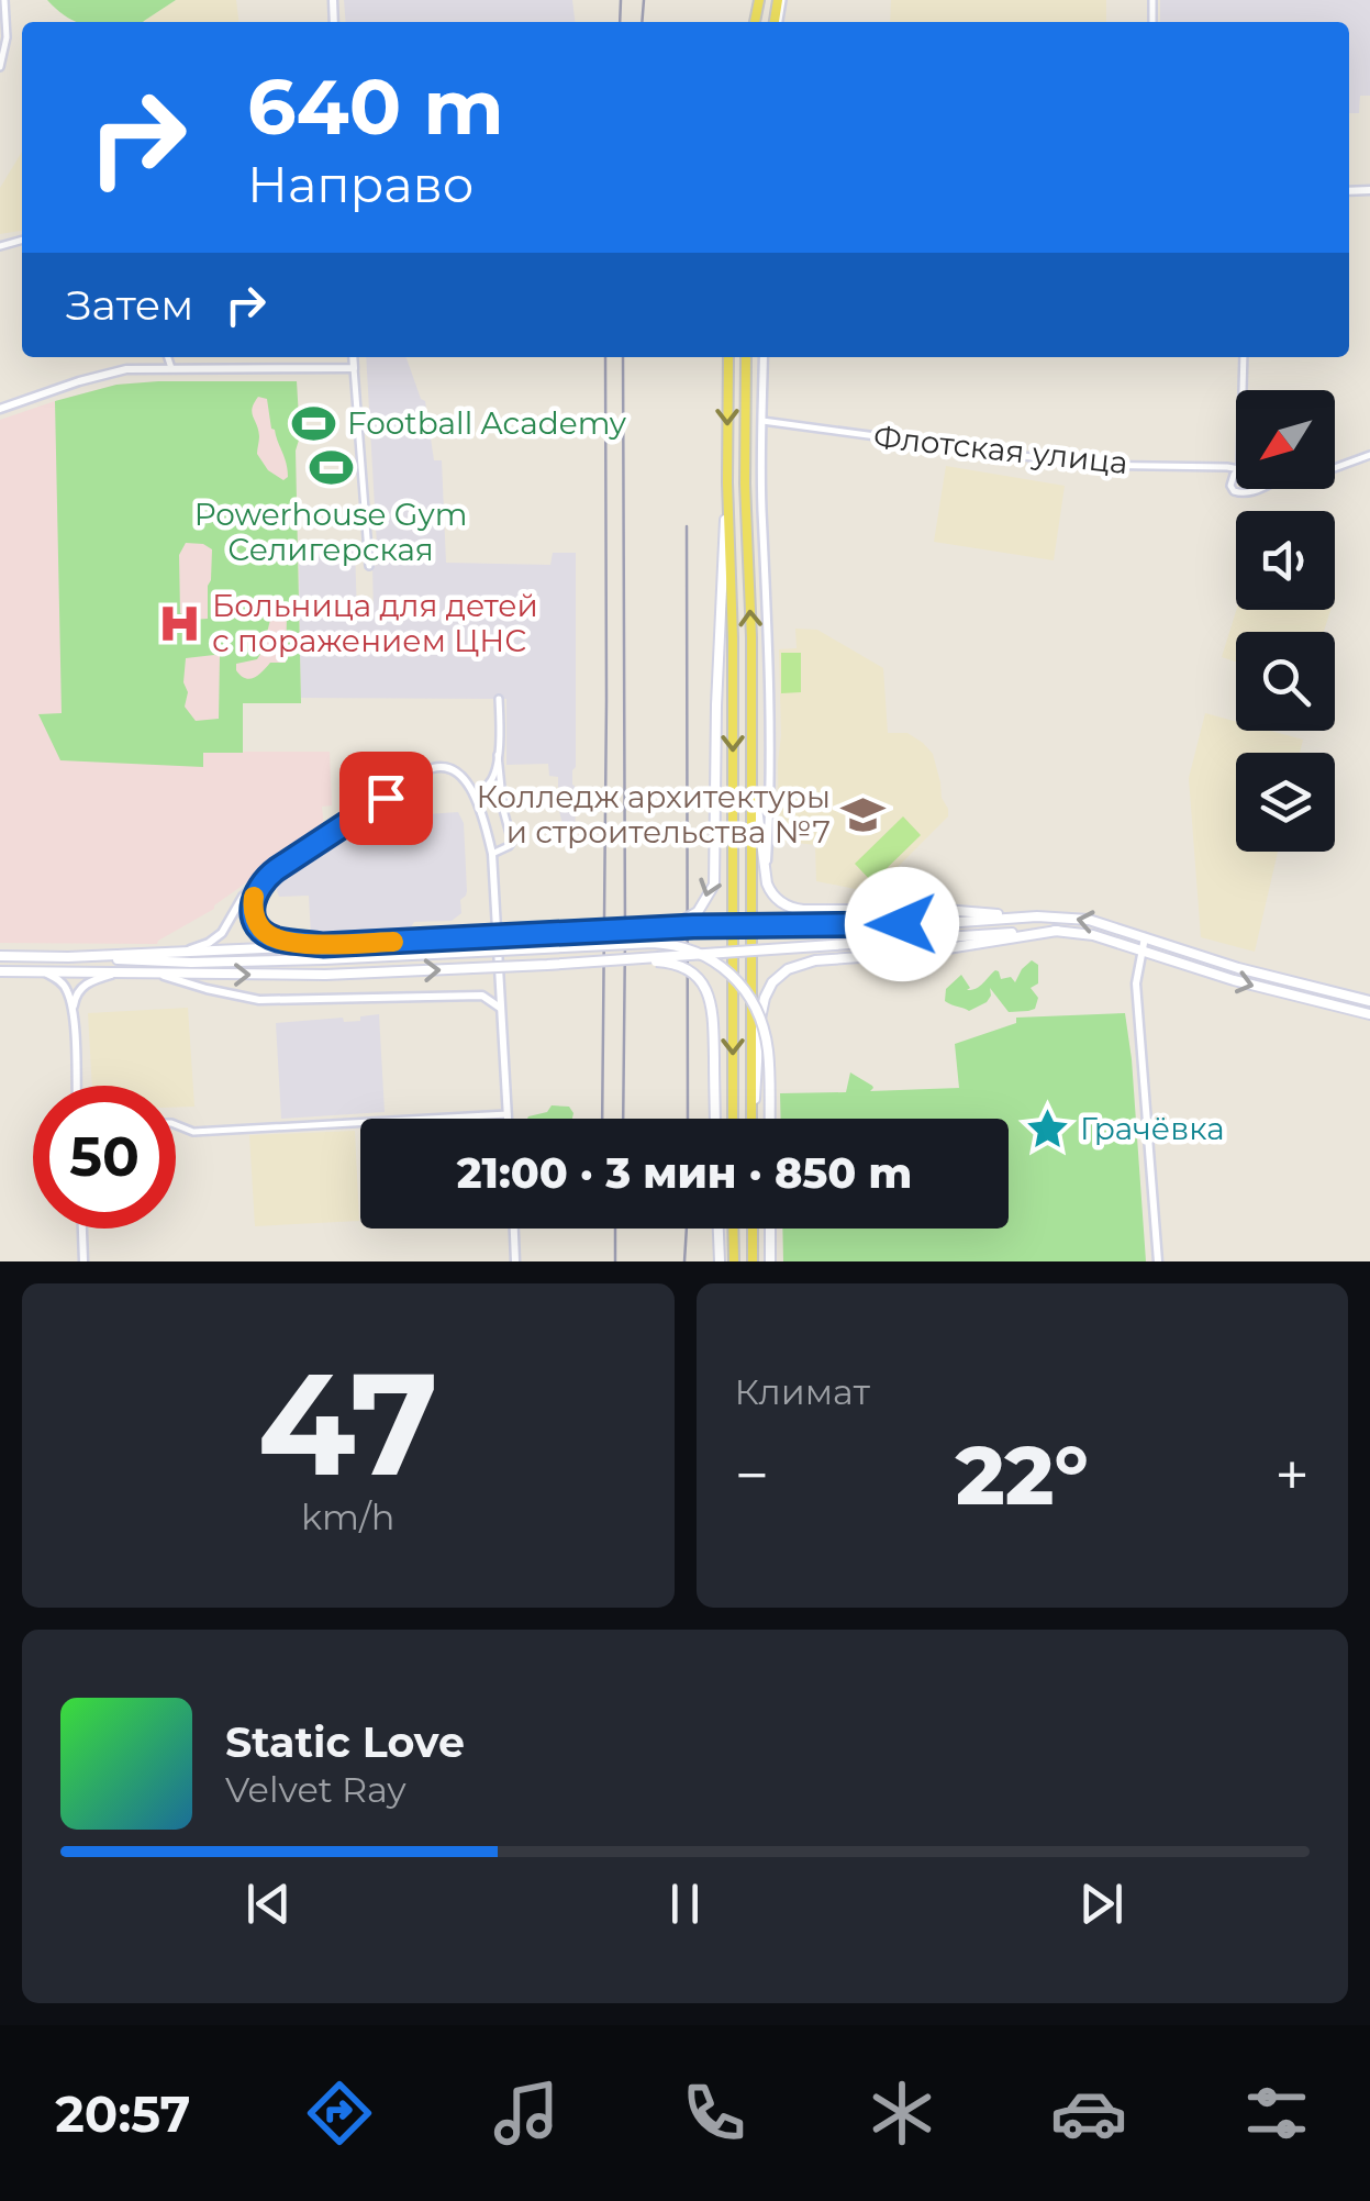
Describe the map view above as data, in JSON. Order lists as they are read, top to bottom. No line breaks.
{"streets":{"street":["Флотская улица"]},"places":{"sports":["Football Academy","Powerhouse Gym Селигерская"],"hospital":["Больница для детей с поражением ЦНС"],"school or university":["Колледж архитектуры и строительства №7"],"place":["Грачёвка"]},"north":"bottom left","page":{"turn":["640 m","Направо"],"then":"Затем","limit":"50","trip":"21:00 · 3 мин · 850 m","tile":[["47","km/h"],"Климат"],"heat":["−","22°","+"],"song":["Static Love","Velvet Ray"],"tabs":"20:57"}}
